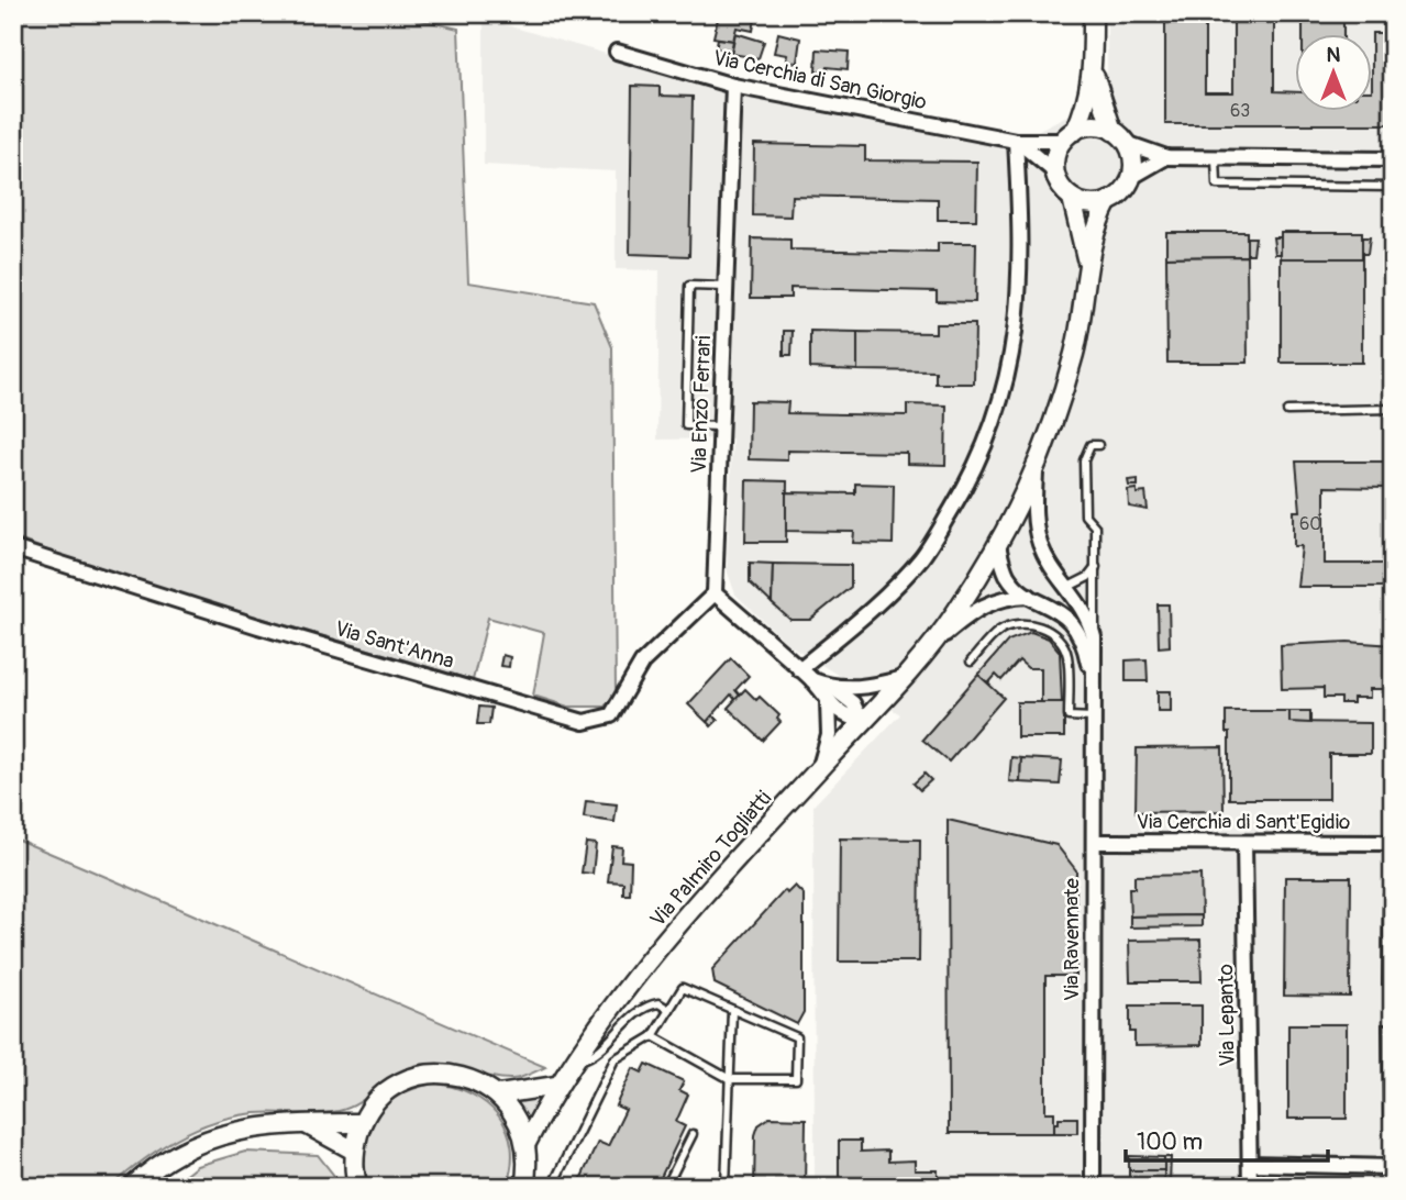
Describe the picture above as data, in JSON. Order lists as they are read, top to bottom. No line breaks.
{"streets":{"main road":["Via Palmiro Togliatti","Via Ravennate"],"street":["Via Cerchia di San Giorgio","Via Enzo Ferrari","Via Sant'Anna","Via Cerchia di Sant'Egidio","Via Lepanto"]},"crossings":[["Via Cerchia di San Giorgio","Via Enzo Ferrari"],["Via Cerchia di San Giorgio","Via Ravennate"],["Via Enzo Ferrari","Via Sant'Anna"],["Via Cerchia di Sant'Egidio","Via Ravennate"],["Via Cerchia di Sant'Egidio","Via Lepanto"],["Via Palmiro Togliatti","Via Ravennate"]],"house_numbers":["63","60"],"scale_bar":"100 m","north":"top"}
